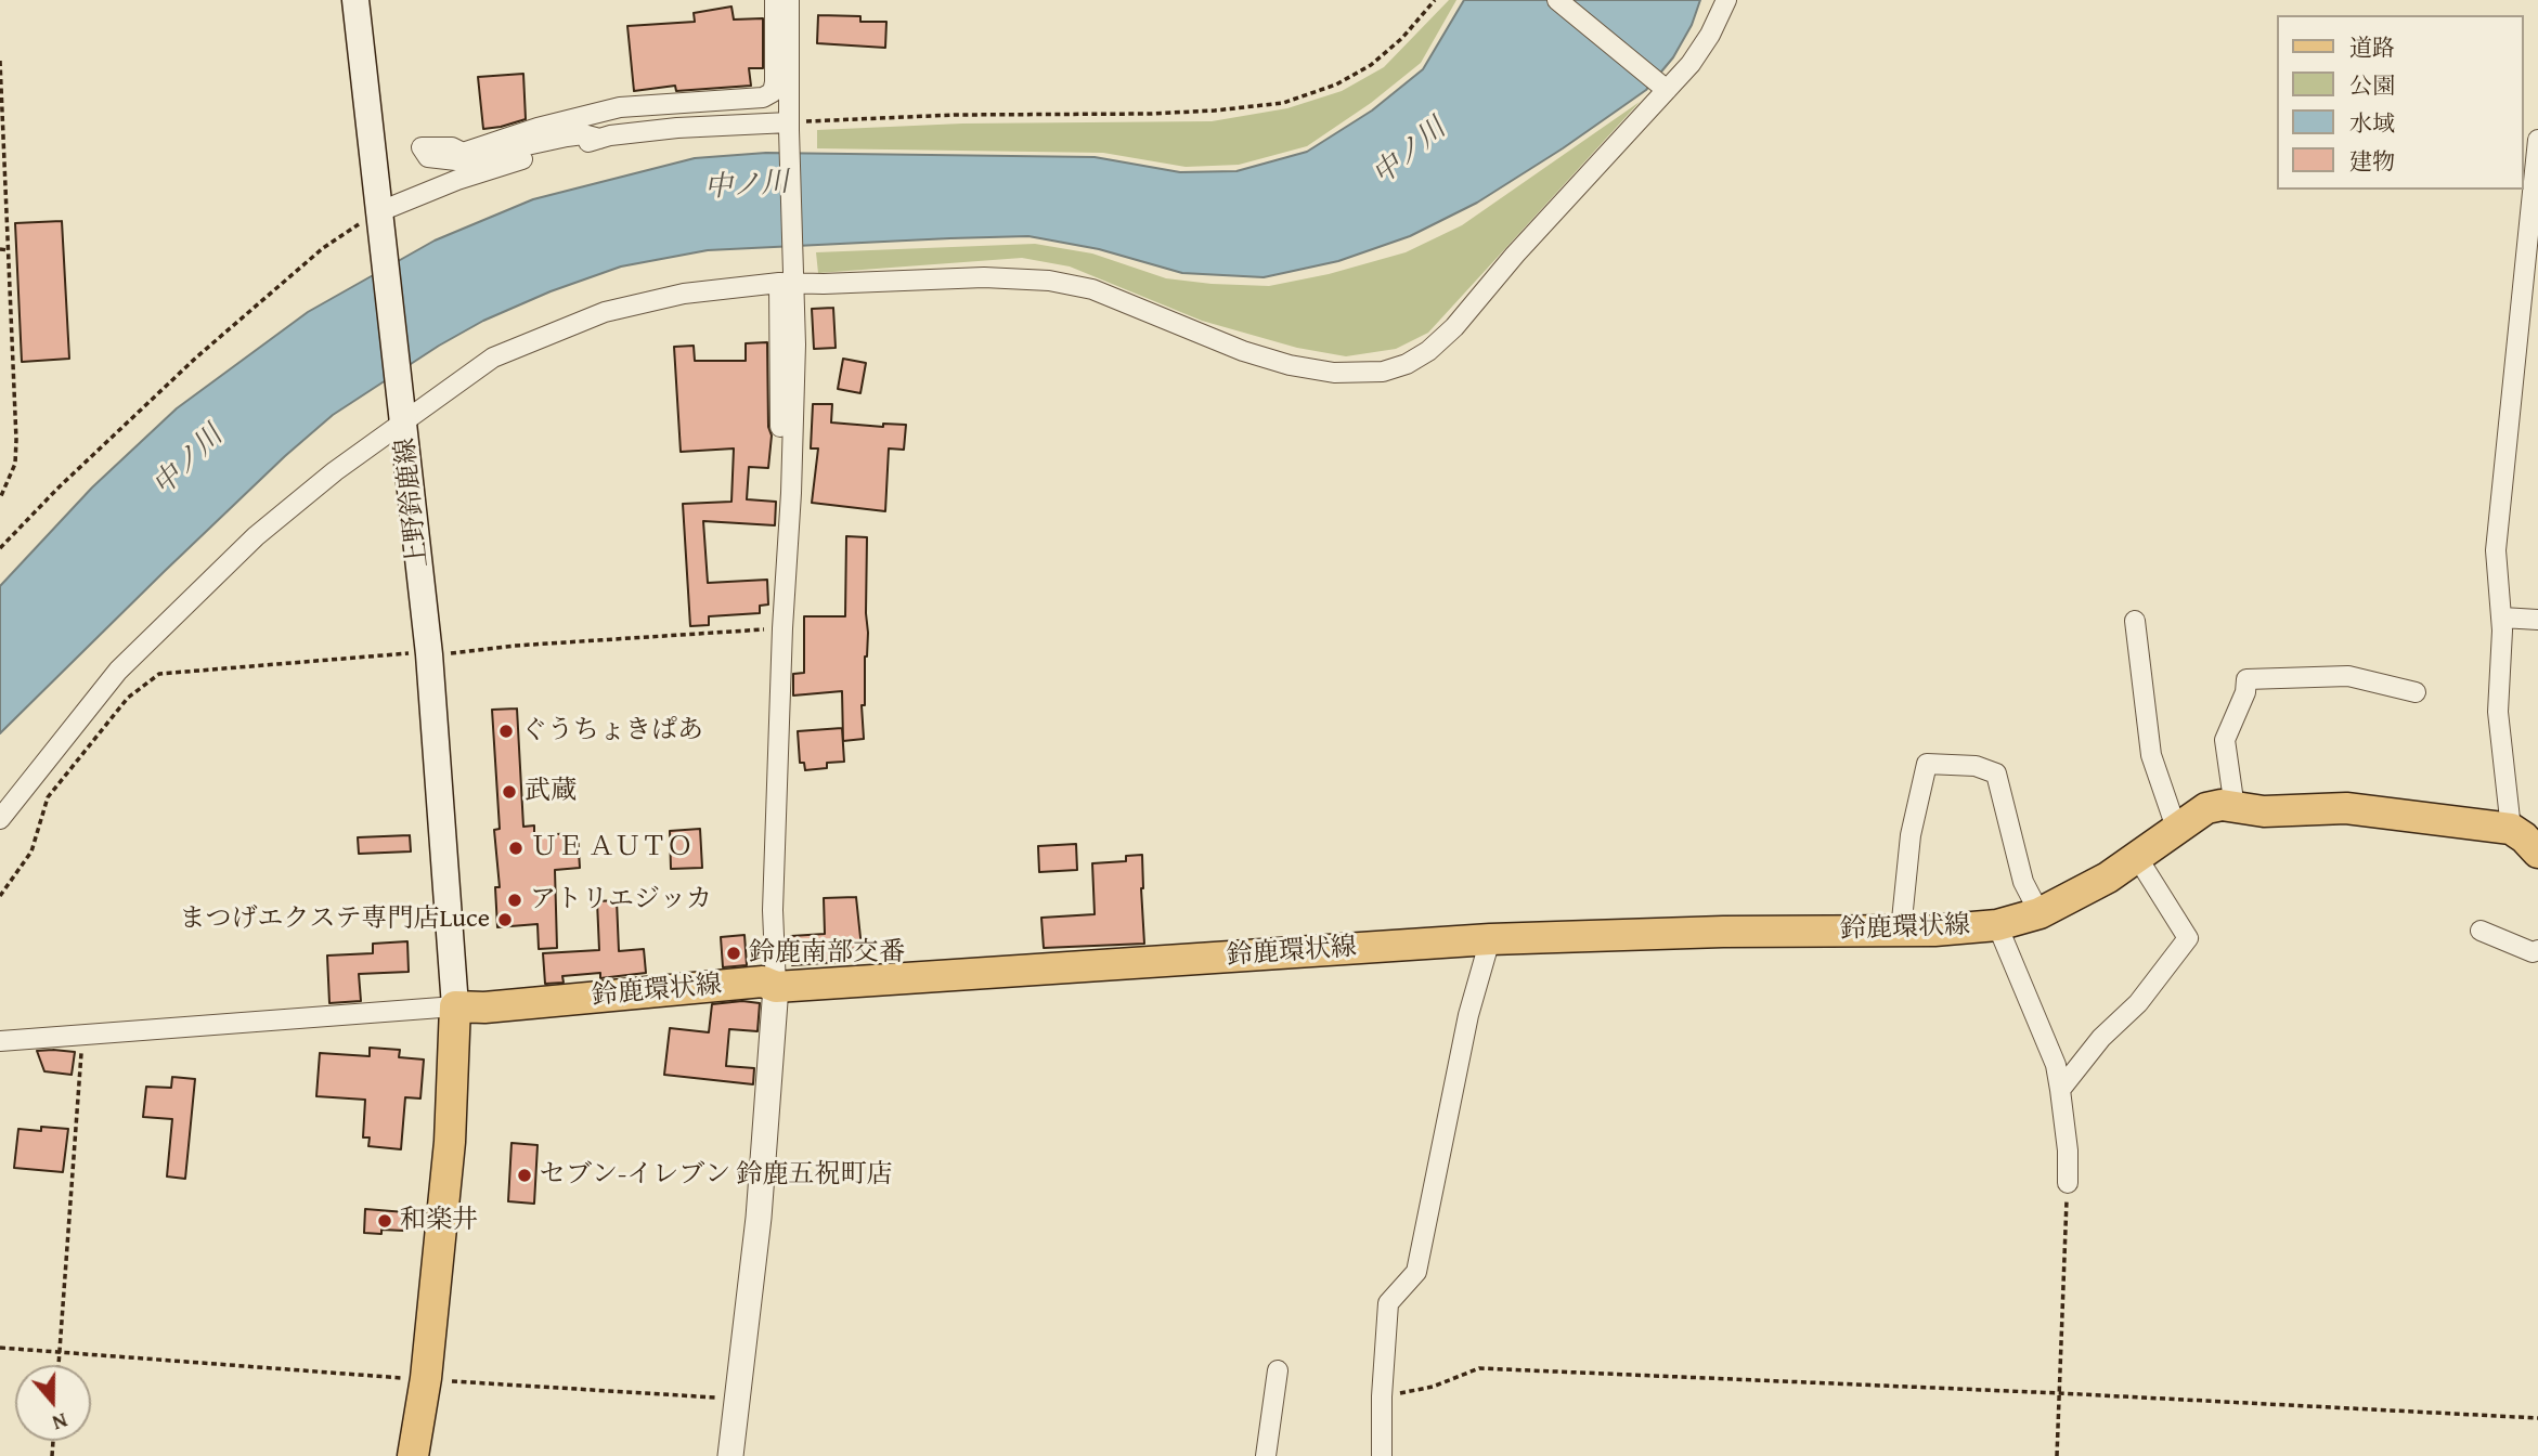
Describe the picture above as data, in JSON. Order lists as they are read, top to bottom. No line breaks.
{"streets":{"main road":["上野鈴鹿線","鈴鹿環状線"]},"crossings":[["上野鈴鹿線","鈴鹿環状線"]],"water":["中ノ川"],"places":["ぐうちょきぱあ","武蔵","ＵＥ ＡＵＴＯ","アトリエジッカ","まつげエクステ専門店Luce","鈴鹿南部交番","セブン-イレブン 鈴鹿五祝町店","和楽井"],"legend":["道路","公園","水域","建物"],"north":"bottom"}
